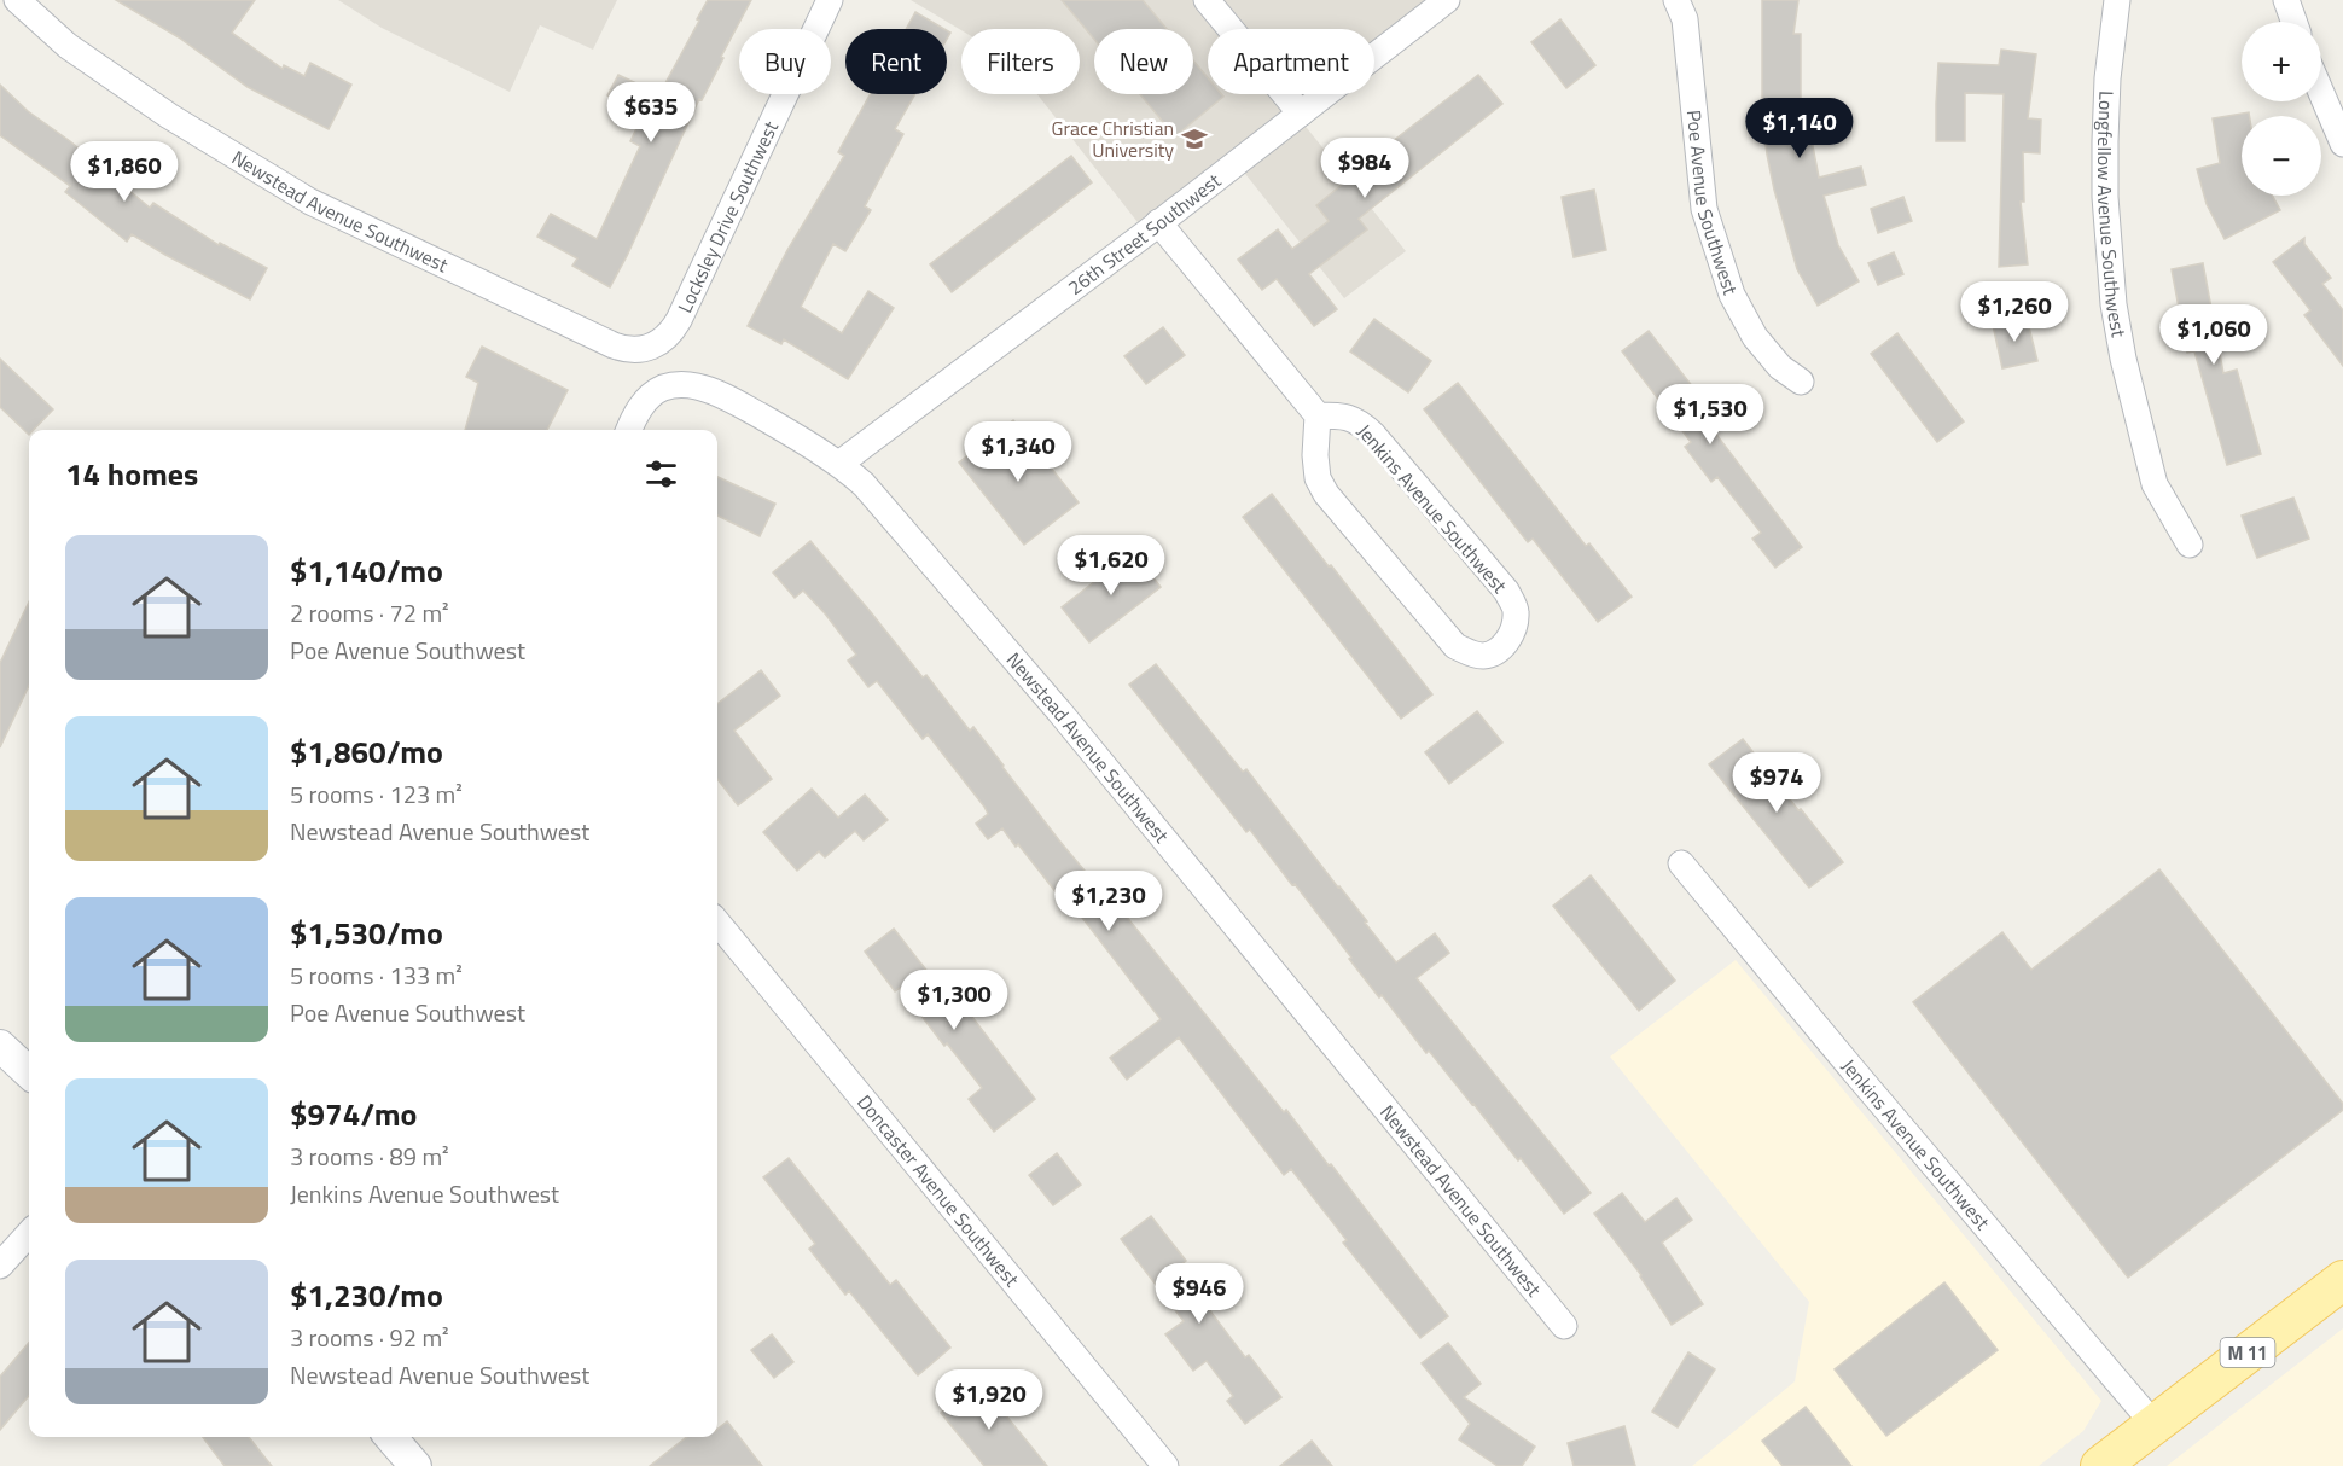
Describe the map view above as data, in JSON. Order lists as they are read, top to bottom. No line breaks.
{"streets":{"main road":["M 11"],"street":["Poe Avenue Southwest","Newstead Avenue Southwest","Longfellow Avenue Southwest","Locksley Drive Southwest","26th Street Southwest","Jenkins Avenue Southwest","Doncaster Avenue Southwest"]},"crossings":[["Newstead Avenue Southwest","Locksley Drive Southwest"],["Newstead Avenue Southwest","26th Street Southwest"],["Jenkins Avenue Southwest","M 11"]],"places":{"school or university":["Grace Christian University"]},"page":{"map_buttons":["+","−"],"chip":["Buy","Rent","Filters","New","Apartment"],"price":["$635","$1,140","$984","$1,860","$1,260","$1,060","$1,530","$1,340","$1,620","$974","$1,230","$1,300","$946","$1,920"],"heading":"14 homes","list":[{"name":"$1,140/mo","note":"2 rooms · 72 m² · Poe Avenue Southwest"},{"name":"$1,860/mo","note":"5 rooms · 123 m² · Newstead Avenue Southwest"},{"name":"$1,530/mo","note":"5 rooms · 133 m² · Poe Avenue Southwest"},{"name":"$974/mo","note":"3 rooms · 89 m² · Jenkins Avenue Southwest"},{"name":"$1,230/mo","note":"3 rooms · 92 m² · Newstead Avenue Southwest"}]}}
